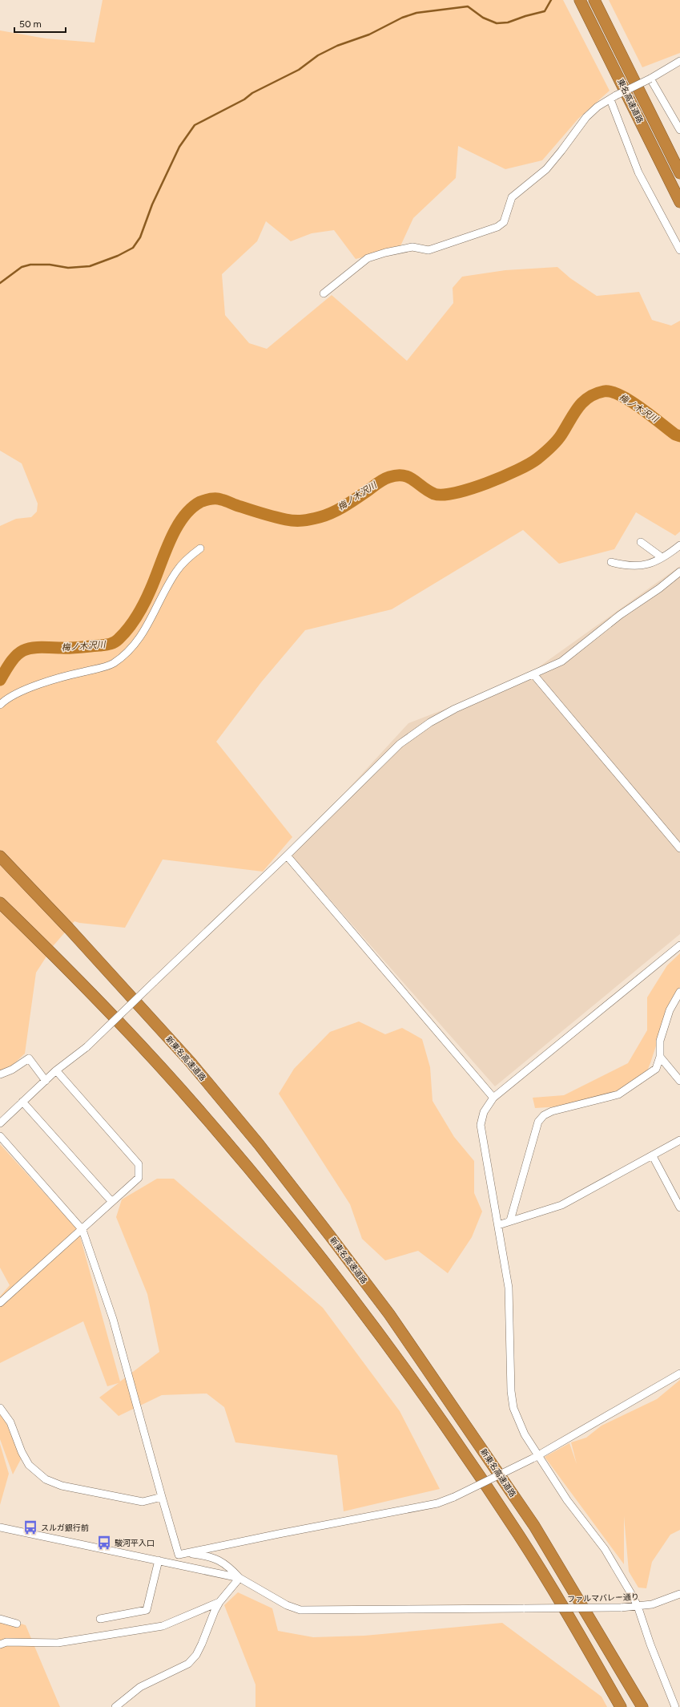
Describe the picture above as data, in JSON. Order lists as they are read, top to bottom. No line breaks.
{"streets":{"highway":["東名高速道路","新東名高速道路"],"street":["ファルマバレー通り"]},"water":["梅ノ木沢川"],"places":{"bus stop":["スルガ銀行前","駿河平入口"]},"scale_bar":"50 m"}
